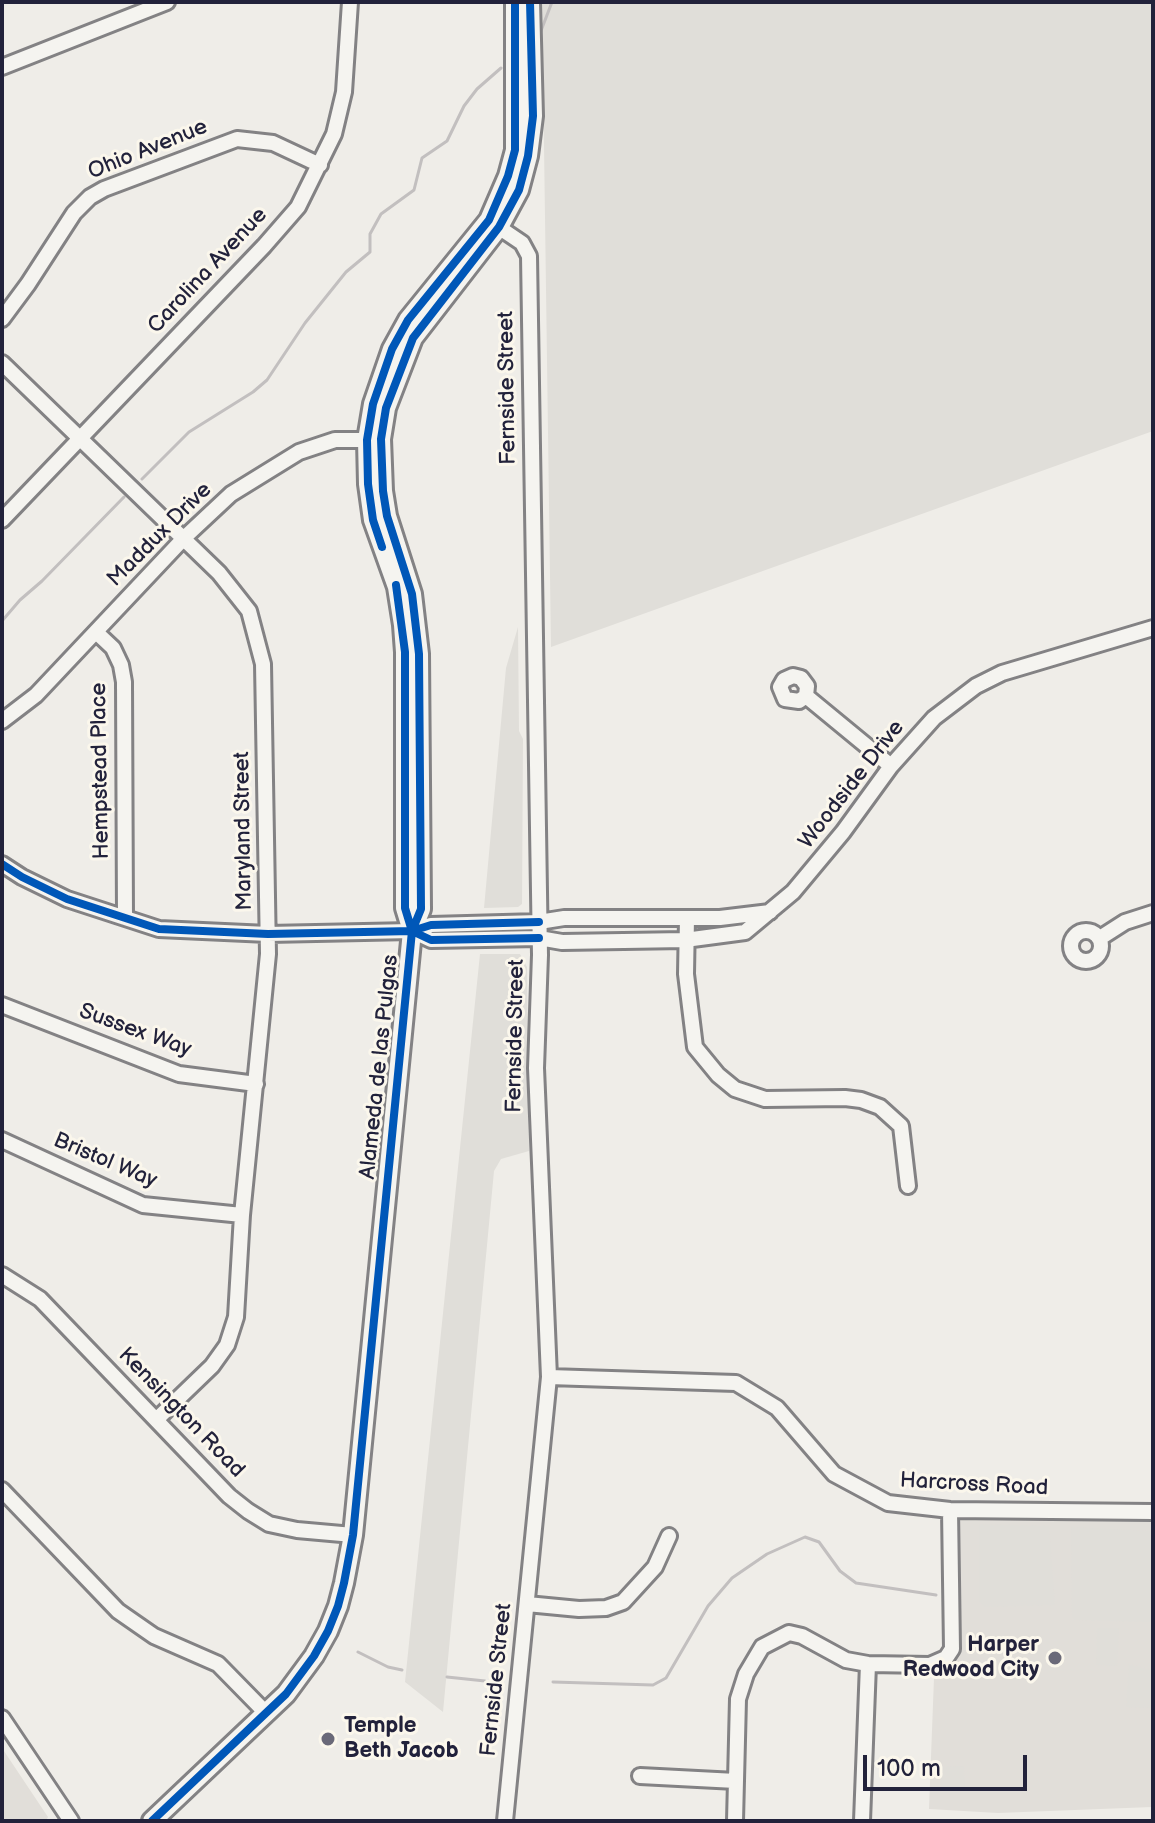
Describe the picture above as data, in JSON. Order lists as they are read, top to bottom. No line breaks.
{"streets":{"main road":["Alameda de las Pulgas"],"street":["Ohio Avenue","Carolina Avenue","Fernside Street","Maddux Drive","Hempstead Place","Woodside Drive","Maryland Street","Sussex Way","Bristol Way","Kensington Road","Harcross Road"]},"crossings":[["Ohio Avenue","Carolina Avenue"],["Carolina Avenue","Maryland Street"],["Fernside Street","Woodside Drive"],["Fernside Street","Alameda de las Pulgas"],["Fernside Street","Harcross Road"],["Maddux Drive","Hempstead Place"],["Maddux Drive","Maryland Street"],["Maddux Drive","Alameda de las Pulgas"],["Woodside Drive","Alameda de las Pulgas"],["Maryland Street","Sussex Way"],["Maryland Street","Bristol Way"],["Maryland Street","Kensington Road"],["Alameda de las Pulgas","Kensington Road"]],"places":["Harper Redwood City","Temple Beth Jacob"],"scale_bar":"100 m"}
